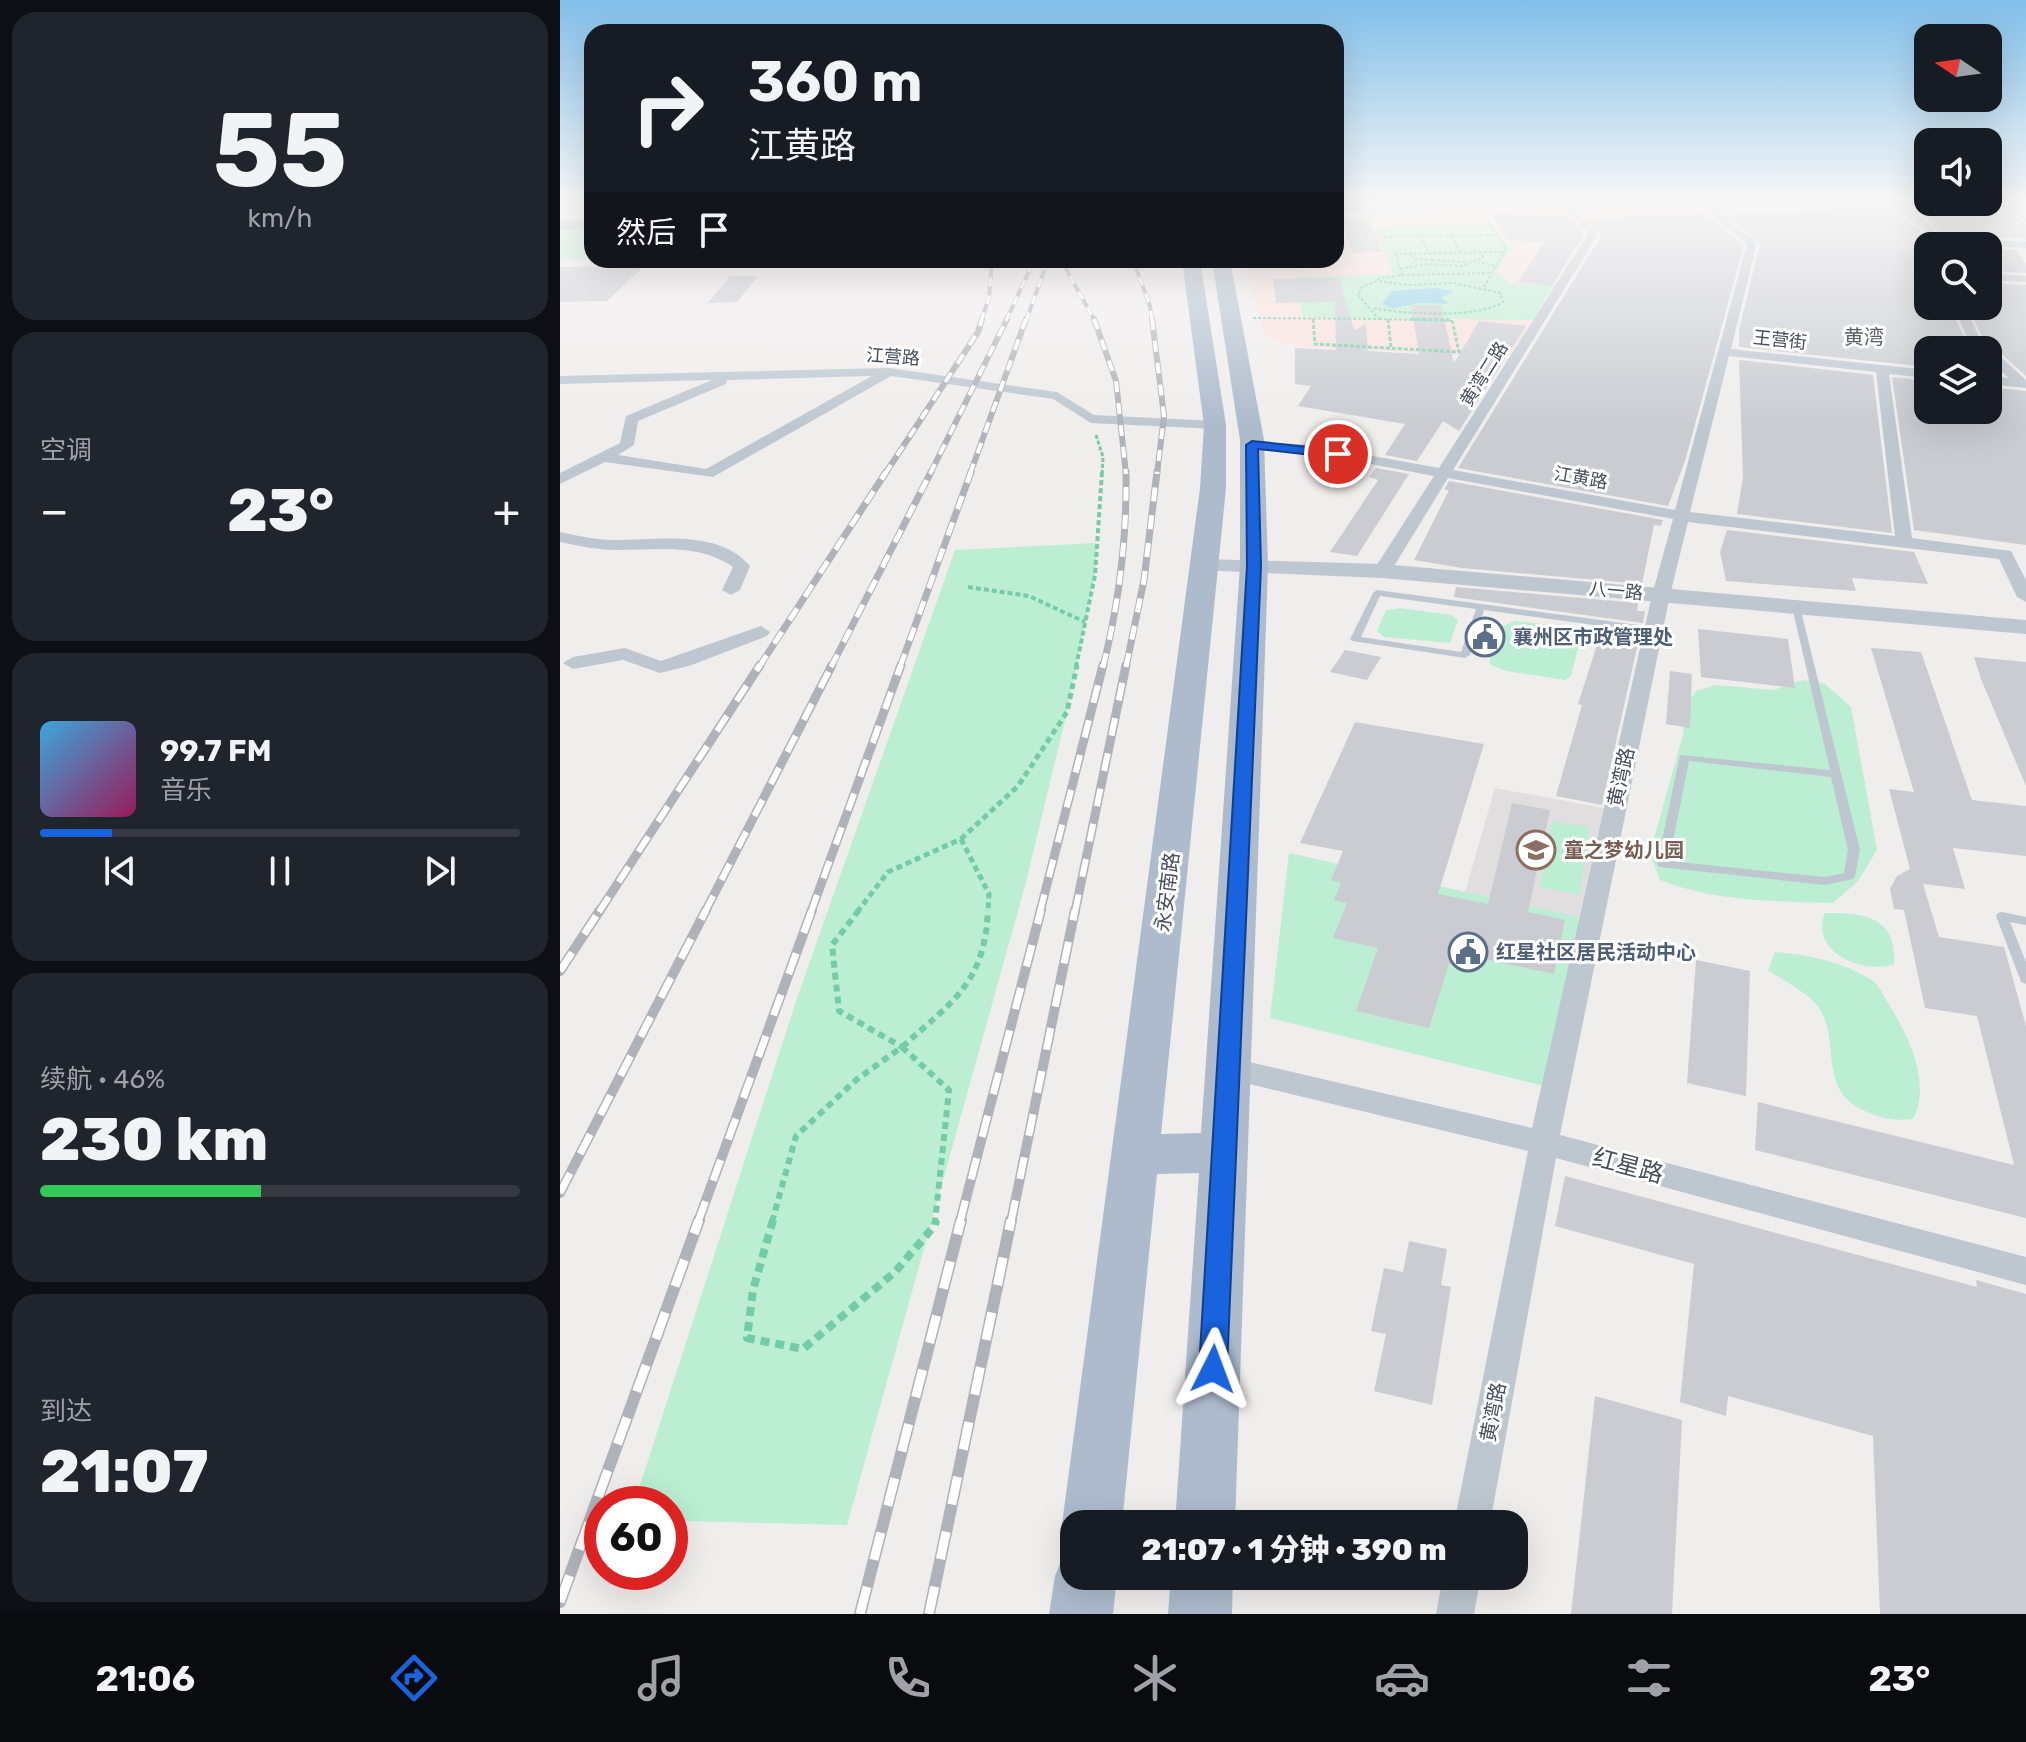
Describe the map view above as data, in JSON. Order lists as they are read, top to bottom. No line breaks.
{"streets":{"main road":["永安南路"],"street":["王营街","江营路","黄湾二路","江黄路","八一路","黄湾路","红星路"]},"crossings":[["王营街","黄湾路"],["黄湾二路","江黄路"],["黄湾二路","八一路"],["江黄路","黄湾路"],["八一路","黄湾路"],["八一路","永安南路"],["黄湾路","红星路"]],"districts":["黄湾"],"places":{"public building":["襄州区市政管理处","红星社区居民活动中心"],"school or university":["童之梦幼儿园"]},"north":"left","page":{"tile":[["55","km/h"],"空调",["续航 · 46%","230 km"],["到达","21:07"]],"turn":["360 m","江黄路"],"then":"然后","heat":["−","23°","+"],"song":["99.7 FM","音乐"],"limit":"60","trip":"21:07 · 1 分钟 · 390 m","tabs":["21:06","23°"]}}
